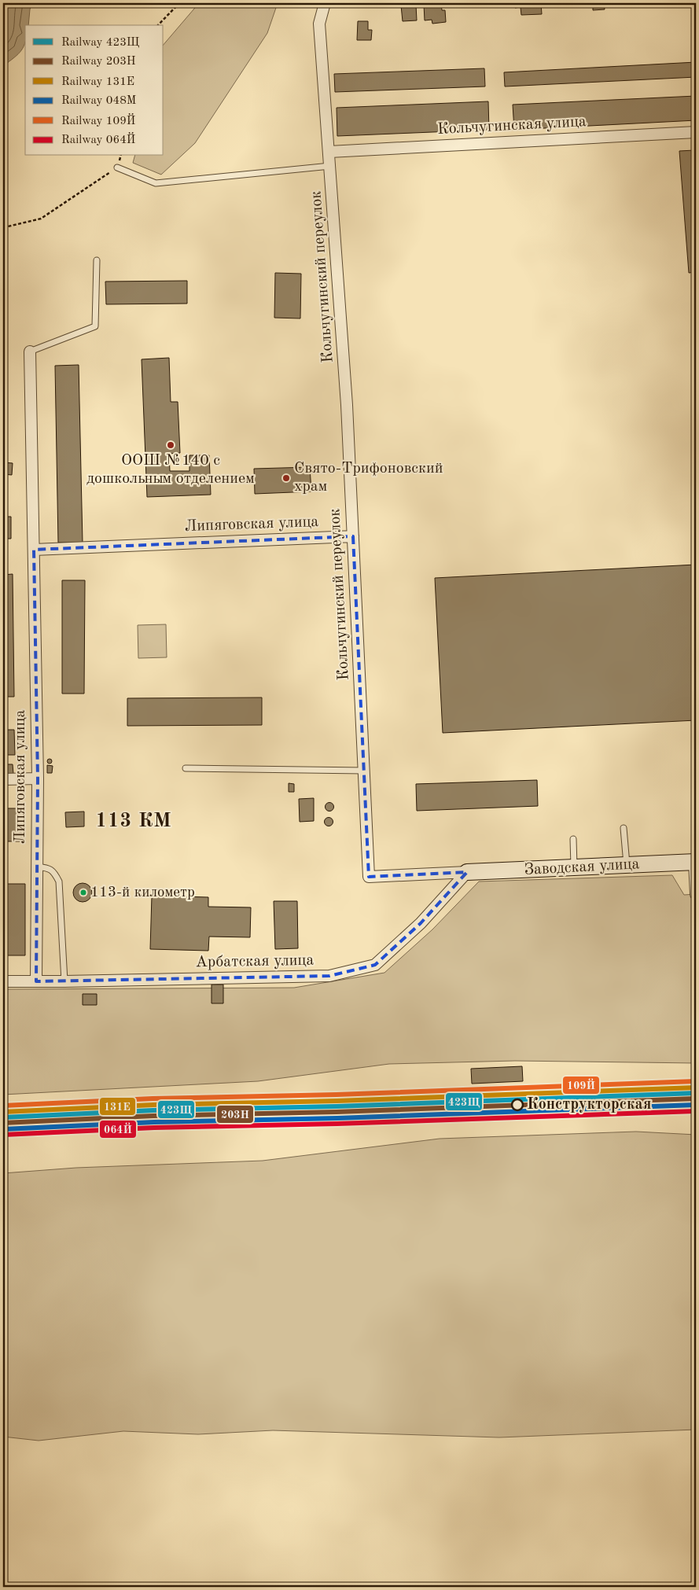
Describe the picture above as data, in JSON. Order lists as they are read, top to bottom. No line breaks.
{"streets":{"street":["Кольчугинская улица","Кольчугинский переулок","Липяговская улица","Заводская улица","Арбатская улица"]},"crossings":[["Кольчугинская улица","Кольчугинский переулок"],["Кольчугинский переулок","Липяговская улица"],["Кольчугинский переулок","Заводская улица"],["Кольчугинский переулок","Арбатская улица"],["Липяговская улица","Арбатская улица"],["Заводская улица","Арбатская улица"]],"districts":["113 КМ"],"places":["ООШ №140 с дошкольным отделением","Свято-Трифоновский храм","113-й километр","Конструкторская"],"lines":["rail line 109Й","rail line 131Е","rail line 423Щ","rail line 203Н","rail line 048М","rail line 064Й"],"legend":["Railway 423Щ","Railway 203Н","Railway 131Е","Railway 048М","Railway 109Й","Railway 064Й"]}
